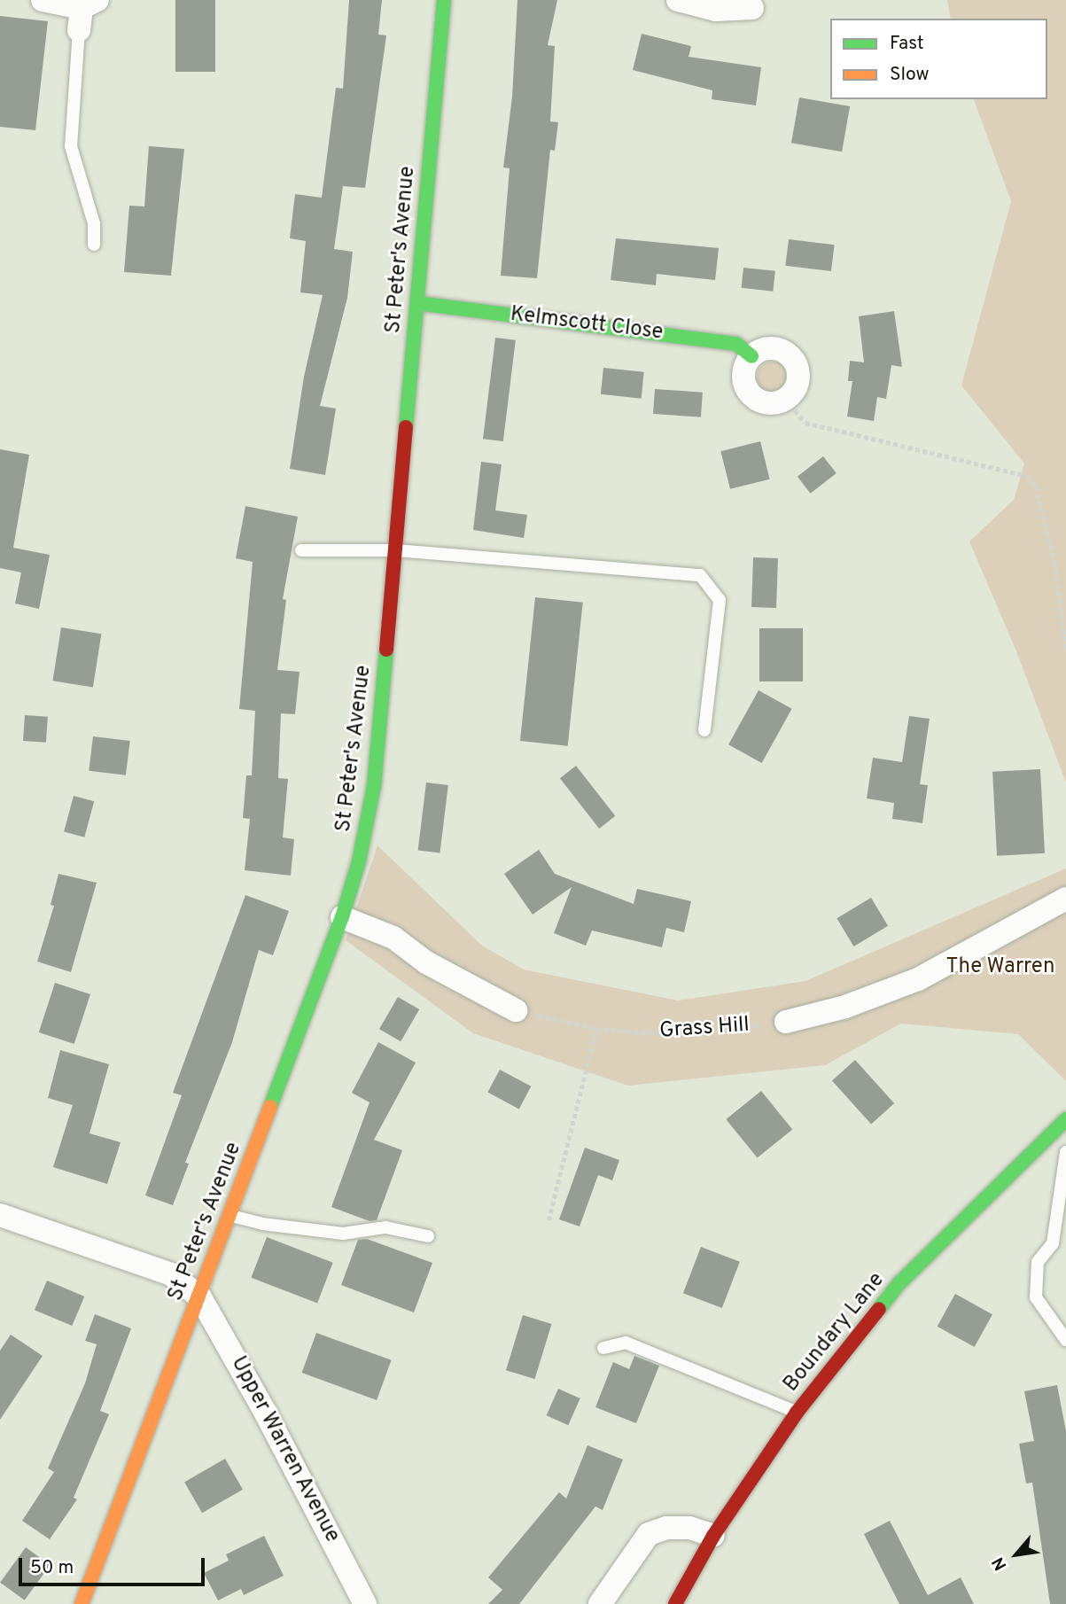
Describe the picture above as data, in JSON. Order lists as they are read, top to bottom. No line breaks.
{"streets":{"street":["St Peter's Avenue","Kelmscott Close","Boundary Lane","Upper Warren Avenue"],"path":["Grass Hill"]},"crossings":[["St Peter's Avenue","Kelmscott Close"],["St Peter's Avenue","Upper Warren Avenue"]],"parks":["The Warren"],"legend":["Fast","Slow"],"scale_bar":"50 m","north":"bottom left"}
